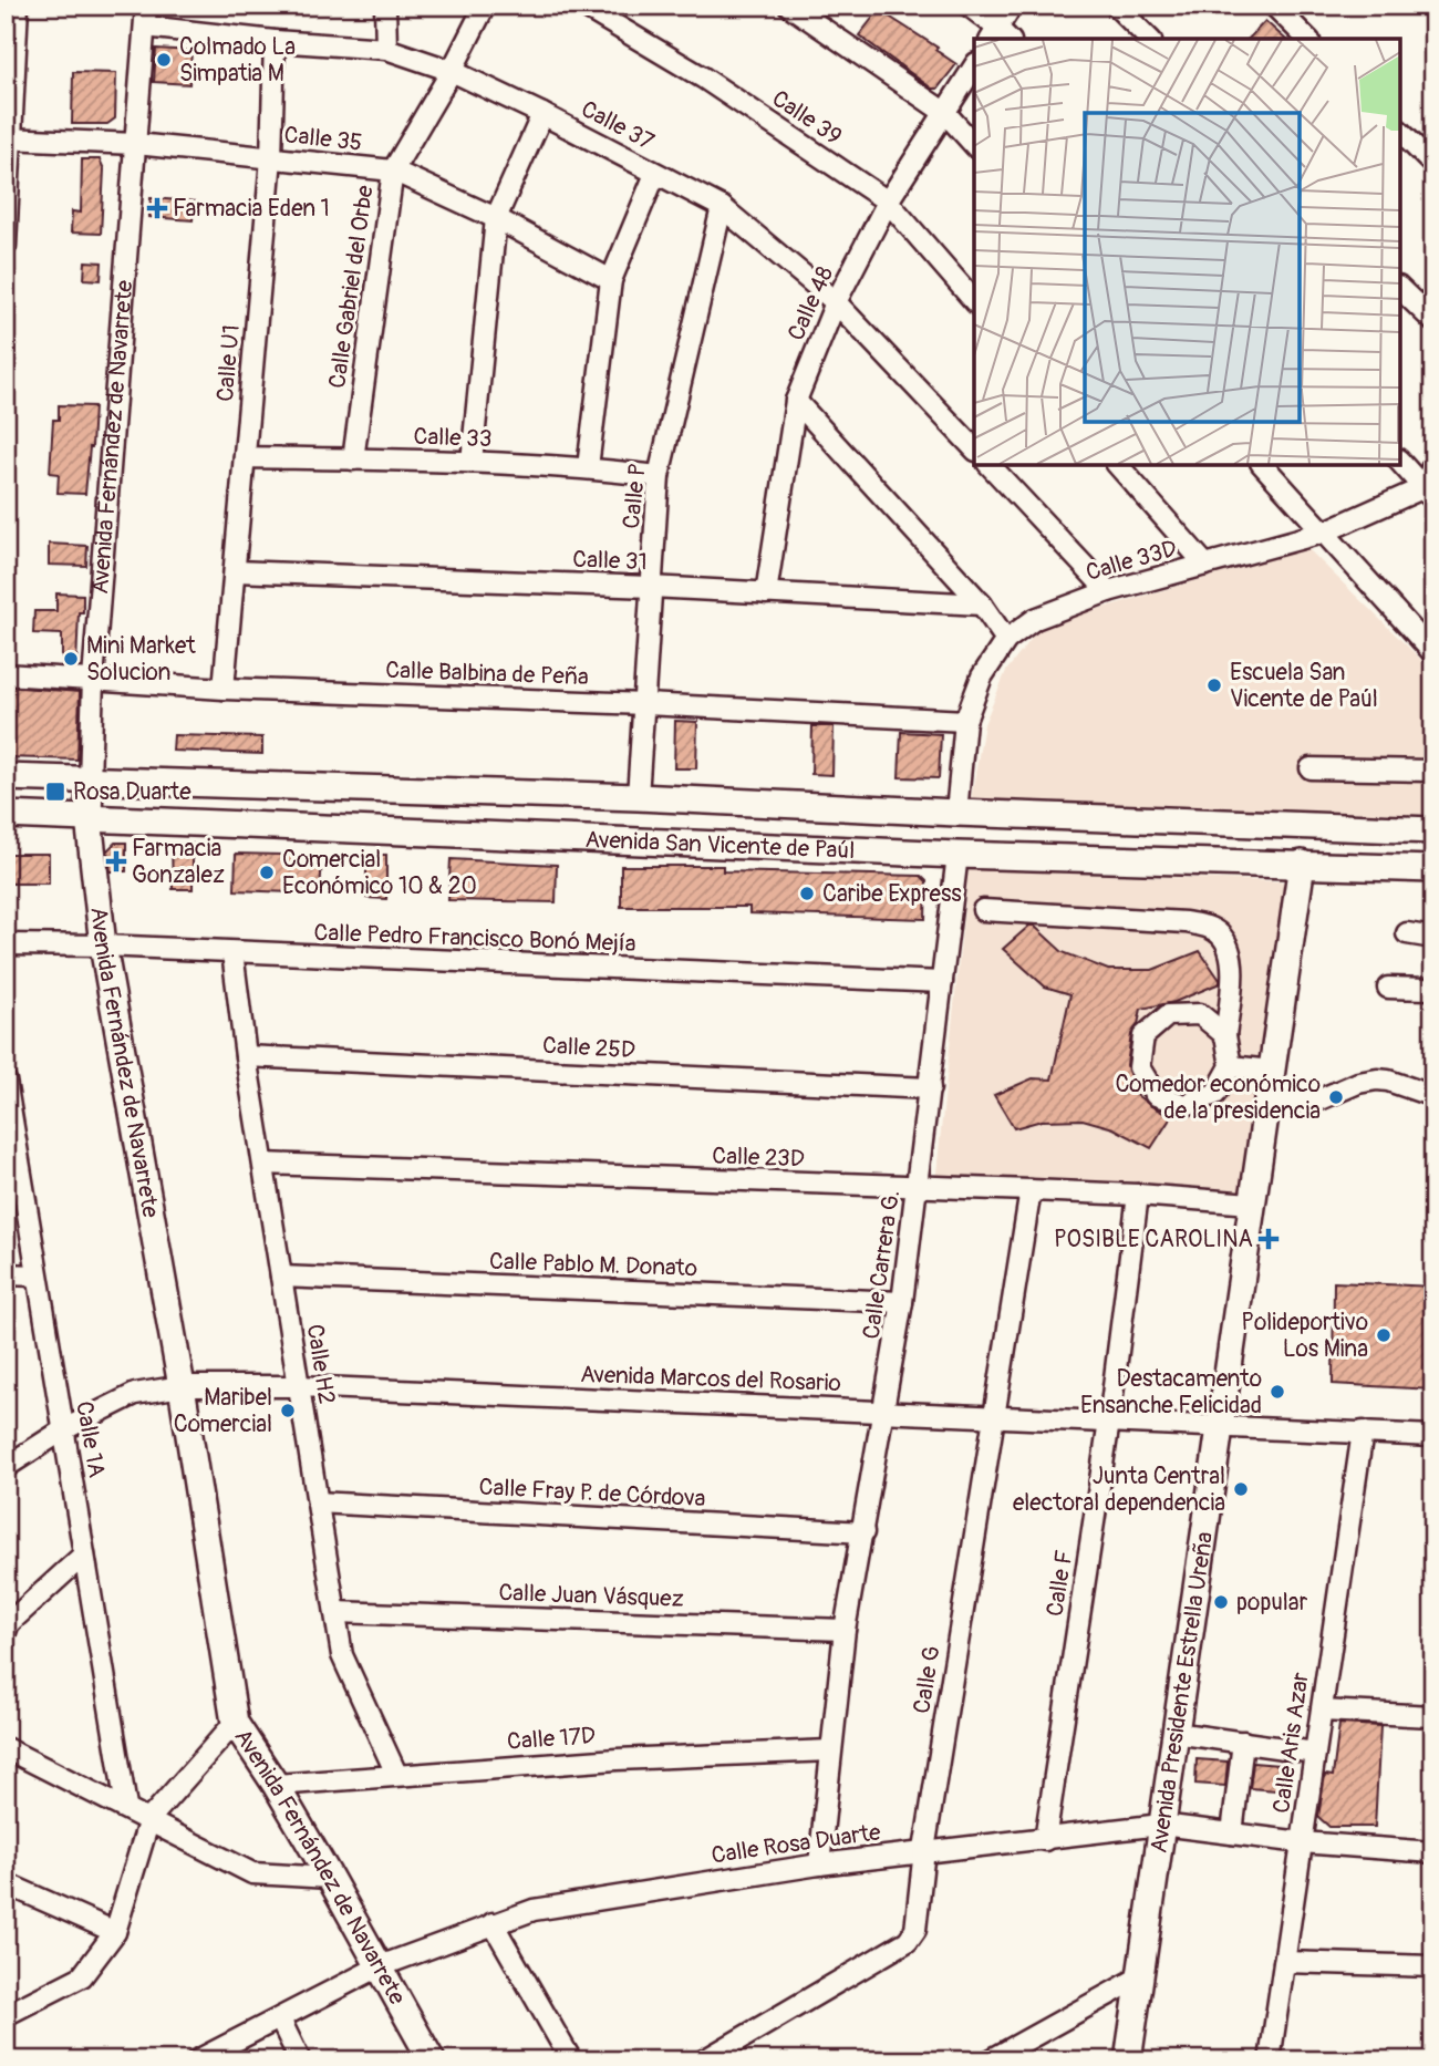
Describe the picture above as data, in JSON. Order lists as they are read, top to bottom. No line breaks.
{"streets":{"main road":["Avenida Fernández de Navarrete","Avenida San Vicente de Paúl","Avenida Presidente Estrella Ureña"],"street":["Calle 39","Calle 37","Calle 35","Calle Gabriel del Orbe","Calle 48","Calle U1","Calle 33","Calle P","Calle 31","Calle 33D","Calle Balbina de Peña","Calle Pedro Francisco Bonó Mejía","Calle 25D","Calle 23D","Calle Pablo M. Donato","Calle Carrera G.","Calle H2","Avenida Marcos del Rosario","Calle 1A","Calle Fray P. de Córdova","Calle F","Calle Juan Vásquez","Calle G","Calle 17D","Calle Aris Azar","Calle Rosa Duarte"]},"crossings":[["Calle 39","Calle 48"],["Calle 37","Calle Gabriel del Orbe"],["Calle 37","Calle 48"],["Calle 37","Calle U1"],["Calle 37","Avenida Fernández de Navarrete"],["Calle 37","Calle P"],["Calle 35","Calle Gabriel del Orbe"],["Calle 35","Calle U1"],["Calle 35","Avenida Fernández de Navarrete"],["Calle Gabriel del Orbe","Calle 33"],["Calle 48","Calle 31"],["Calle U1","Calle 33"],["Calle U1","Calle 31"],["Calle U1","Calle Balbina de Peña"],["Avenida Fernández de Navarrete","Calle Balbina de Peña"],["Avenida Fernández de Navarrete","Avenida San Vicente de Paúl"],["Avenida Fernández de Navarrete","Calle Pedro Francisco Bonó Mejía"],["Avenida Fernández de Navarrete","Avenida Marcos del Rosario"],["Avenida Fernández de Navarrete","Calle 17D"],["Avenida Fernández de Navarrete","Calle Rosa Duarte"],["Calle 33","Calle P"],["Calle P","Calle 31"],["Calle P","Calle Balbina de Peña"],["Calle P","Avenida San Vicente de Paúl"],["Calle 33D","Calle Balbina de Peña"],["Calle 33D","Avenida San Vicente de Paúl"],["Avenida San Vicente de Paúl","Calle Carrera G."],["Avenida San Vicente de Paúl","Avenida Presidente Estrella Ureña"],["Calle Pedro Francisco Bonó Mejía","Calle Carrera G."],["Calle Pedro Francisco Bonó Mejía","Calle H2"],["Calle 25D","Calle Carrera G."],["Calle 25D","Calle H2"],["Calle 23D","Calle Carrera G."],["Calle 23D","Calle H2"],["Calle 23D","Calle F"],["Calle 23D","Calle G"],["Calle 23D","Avenida Presidente Estrella Ureña"],["Calle Pablo M. Donato","Calle Carrera G."],["Calle Pablo M. Donato","Calle H2"],["Calle Carrera G.","Avenida Marcos del Rosario"],["Calle Carrera G.","Calle Fray P. de Córdova"],["Calle Carrera G.","Calle Juan Vásquez"],["Calle Carrera G.","Calle 17D"],["Calle Carrera G.","Calle Rosa Duarte"],["Calle H2","Avenida Marcos del Rosario"],["Calle H2","Calle Fray P. de Córdova"],["Calle H2","Calle Juan Vásquez"],["Calle H2","Calle 17D"],["Avenida Marcos del Rosario","Calle 1A"],["Avenida Marcos del Rosario","Calle F"],["Avenida Marcos del Rosario","Calle G"],["Avenida Marcos del Rosario","Avenida Presidente Estrella Ureña"],["Avenida Marcos del Rosario","Calle Aris Azar"],["Calle F","Calle Rosa Duarte"],["Calle G","Calle Rosa Duarte"],["Avenida Presidente Estrella Ureña","Calle Rosa Duarte"],["Calle Aris Azar","Calle Rosa Duarte"]],"places":{"other":["Colmado La Simpatia M","Mini Market Solucion","Escuela San Vicente de Paúl","Comercial Económico 10 & 20","Caribe Express","Comedor económico de la presidencia","Polideportivo Los Mina","Destacamento Ensanche Felicidad","Maribel Comercial","Junta Central electoral dependencia","popular"],"health":["Farmacia Eden 1","Farmacia Gonzalez","POSIBLE CAROLINA"],"transit":["Rosa Duarte"]}}
